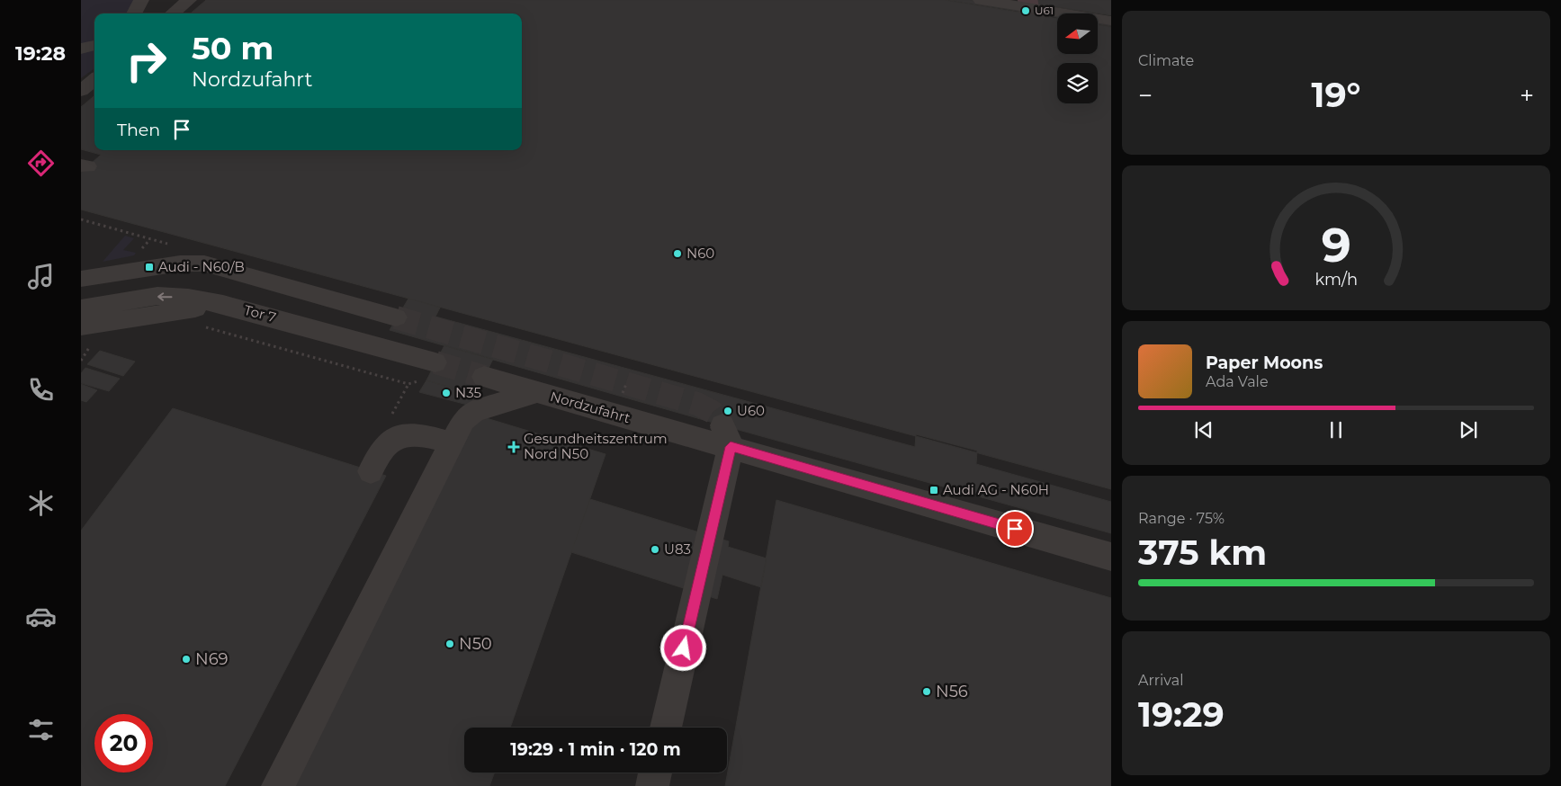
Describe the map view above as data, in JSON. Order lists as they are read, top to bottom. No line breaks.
{"streets":{"lane":["Tor 7","Nordzufahrt"]},"places":{"other":["U61","N60","N35","U60","U83","N50","N69","N56"],"transit":["Audi - N60/B","Audi AG - N60H"],"health":["Gesundheitszentrum Nord N50"]},"north":"left","page":{"tabs":"19:28","tile":["Climate",["Range · 75%","375 km"],["Arrival","19:29"]],"turn":["50 m","Nordzufahrt"],"heat":["−","19°","+"],"then":"Then","song":["Paper Moons","Ada Vale"],"limit":"20","trip":"19:29 · 1 min · 120 m","gauge":["9","km/h"]}}
